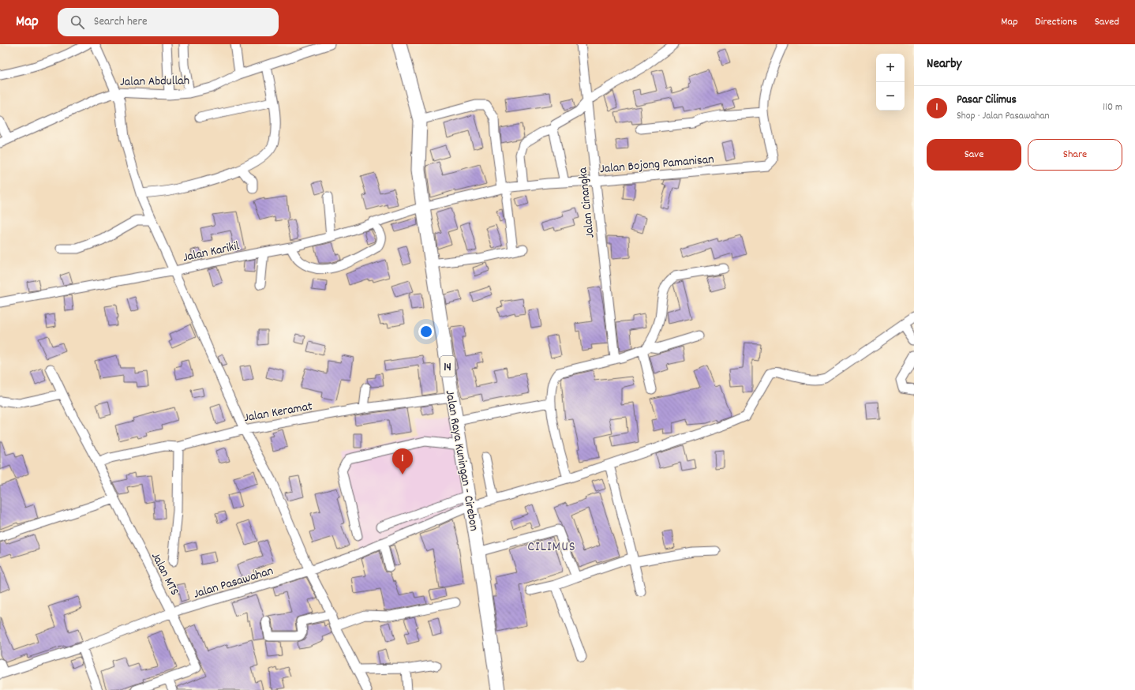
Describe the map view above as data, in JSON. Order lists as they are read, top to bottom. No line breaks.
{"streets":{"highway":["14","Jalan Raya Kuningan - Cirebon"],"street":["Jalan Abdullah","Jalan Bojong Pamanisan","Jalan Cinangka","Jalan Karikil","Jalan Keramat","Jalan MTS","Jalan Pasawahan"]},"crossings":[["Jalan Bojong Pamanisan","Jalan Cinangka"],["Jalan Bojong Pamanisan","Jalan Karikil"],["Jalan Bojong Pamanisan","Jalan Raya Kuningan - Cirebon"],["Jalan Karikil","Jalan Raya Kuningan - Cirebon"],["Jalan Keramat","Jalan Raya Kuningan - Cirebon"],["Jalan Keramat","Jalan MTS"],["Jalan Raya Kuningan - Cirebon","Jalan Pasawahan"],["Jalan MTS","Jalan Pasawahan"]],"districts":["CILIMUS"],"page":{"header":"Map","search":"Search here","nav":["Map","Directions","Saved"],"heading":"Nearby","map_buttons":["+","−"],"list":[{"mark":"1","name":"Pasar Cilimus","note":"Shop · Jalan Pasawahan","value":"110 m"}],"buttons":["Save","Share"],"pins":"1"}}
